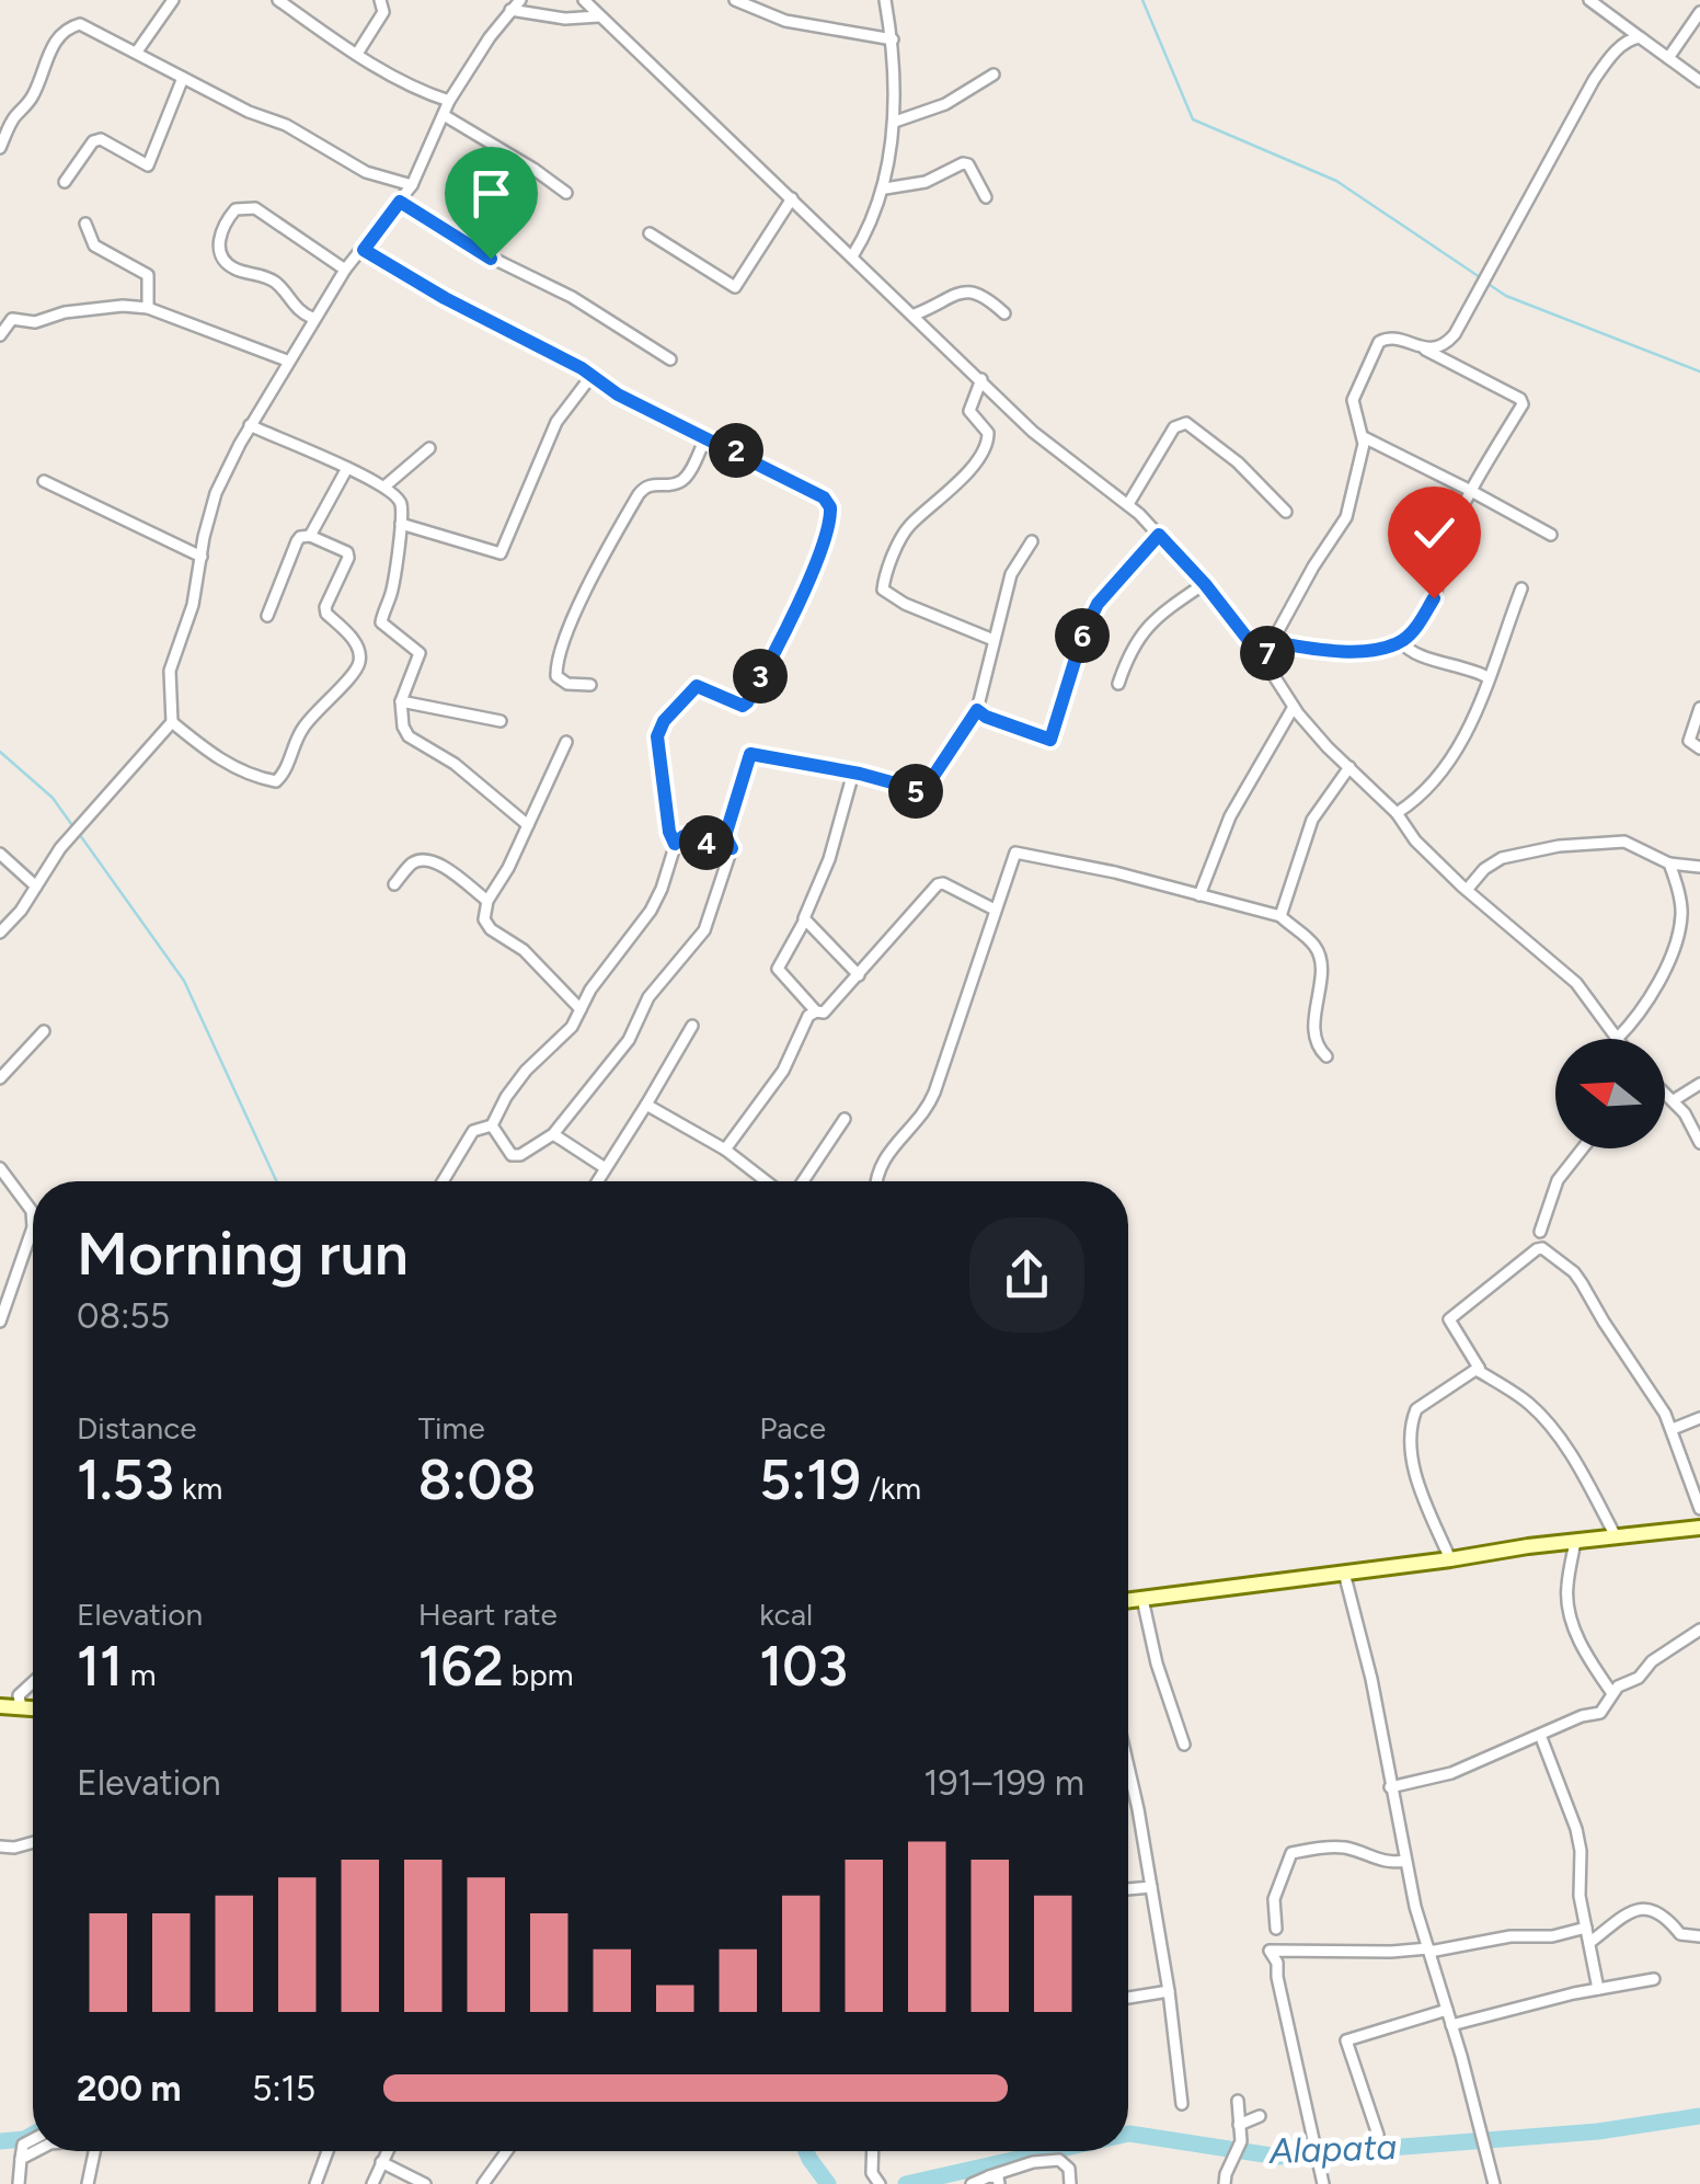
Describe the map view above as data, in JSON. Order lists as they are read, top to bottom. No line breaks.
{"water":["Alapata"],"north":"left","page":{"pins":["2","6","7","3","5","4"],"heading":["Morning run","08:55"],"stats":[["Distance","1.53 km"],["Time","8:08"],["Pace","5:19 /km"],["Elevation","11 m"],["Heart rate","162 bpm"],["kcal","103"]],"chart":["Elevation","191–199 m"],"list":[{"name":"200 m","note":"5:15"}]}}
